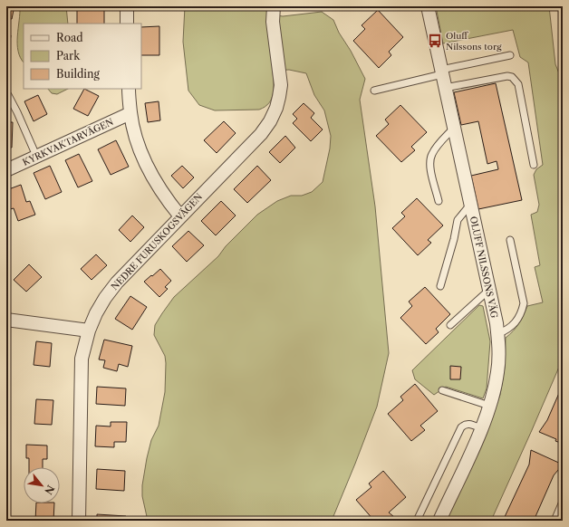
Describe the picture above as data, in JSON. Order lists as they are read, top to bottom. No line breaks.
{"streets":{"street":["KYRKVAKTARVÄGEN","NEDRE FURUSKOGSVÄGEN","OLUFF NILSSONS VÄG"]},"places":{"bus stop":["Oluff Nilssons torg"]},"legend":["Road","Park","Building"],"north":"bottom right"}
